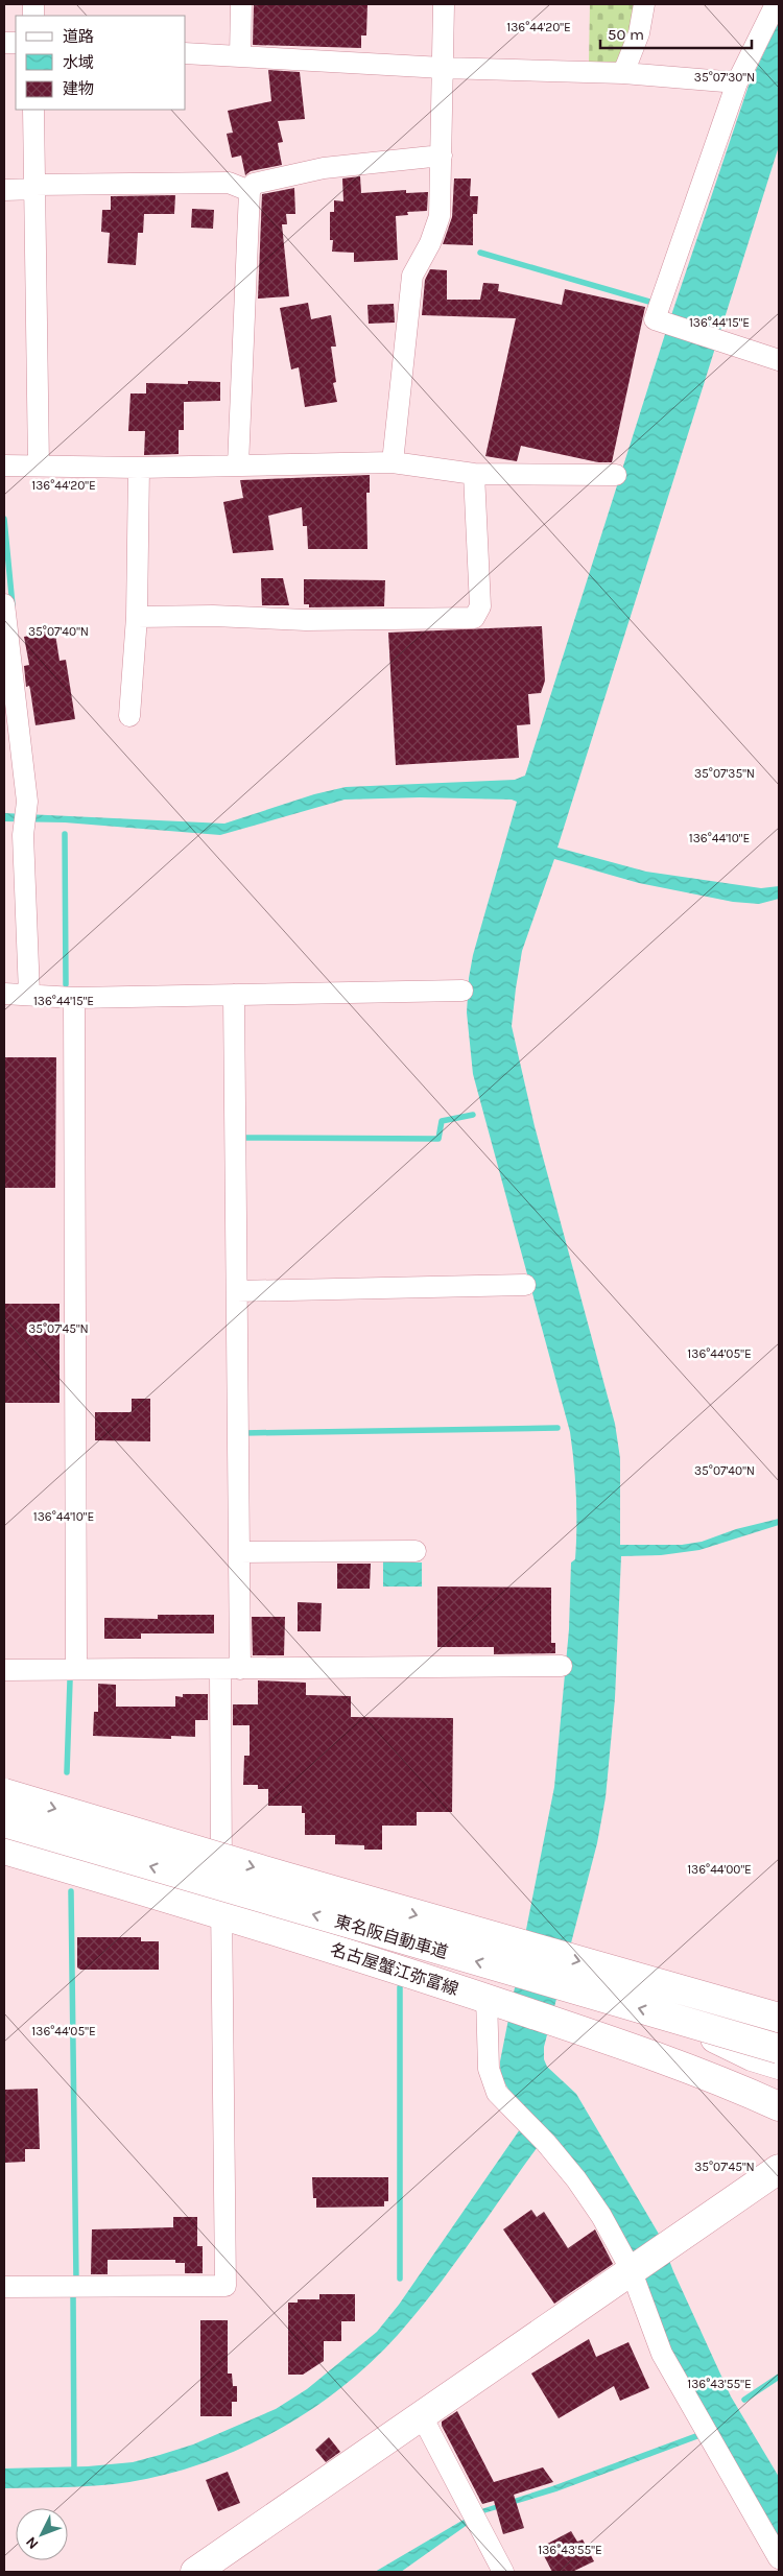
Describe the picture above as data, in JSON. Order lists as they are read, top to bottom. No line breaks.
{"streets":{"main road":["東名阪自動車道","名古屋蟹江弥富線"]},"legend":["道路","水域","建物"],"scale_bar":"50 m","north":"bottom left","coordinates":["136°44'20\"E","35°07'30\"N","136°44'15\"E","35°07'40\"N","35°07'35\"N","136°44'10\"E","35°07'45\"N","136°44'05\"E","136°44'00\"E","136°43'55\"E"]}
